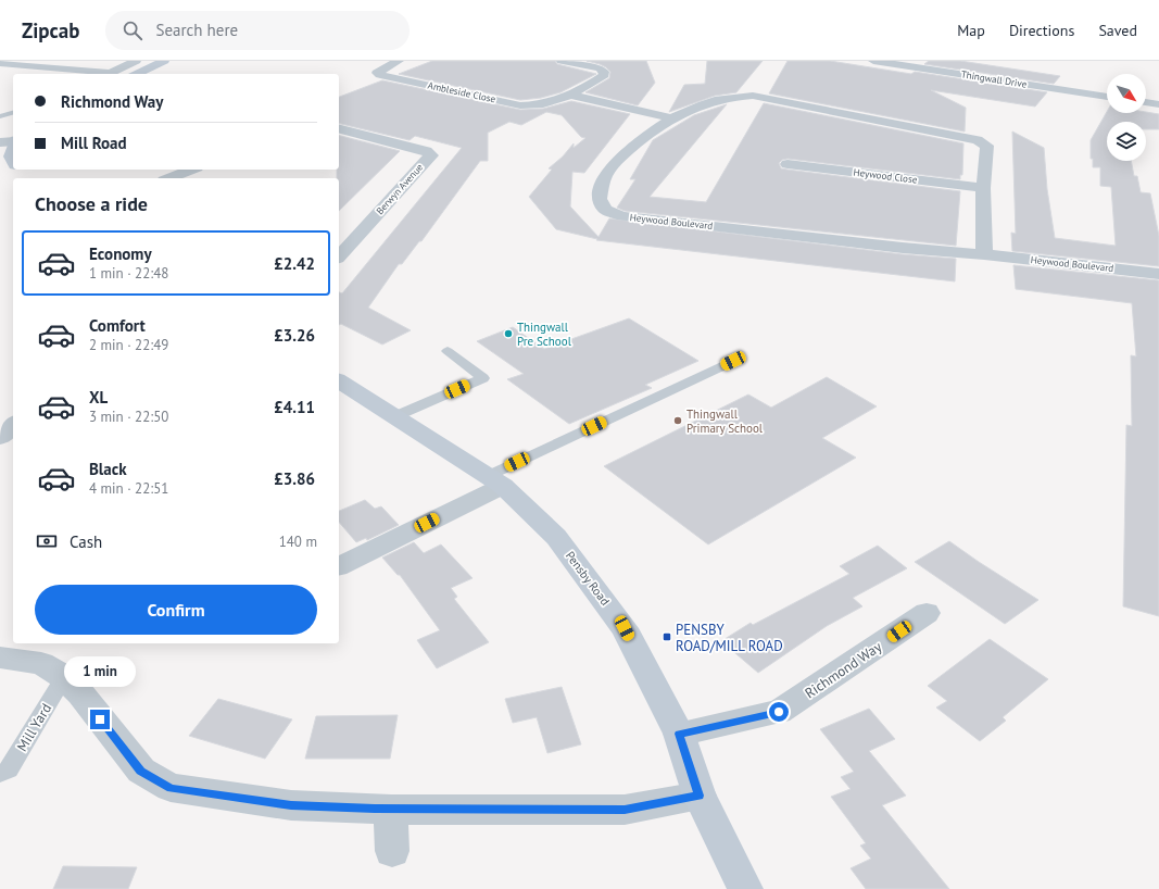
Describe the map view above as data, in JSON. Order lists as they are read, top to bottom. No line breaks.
{"streets":{"main road":["Pensby Road"],"street":["Thingwall Drive","Ambleside Close","Heywood Close","Berwyn Avenue","Heywood Boulevard","Richmond Way"],"lane":["Mill Yard"]},"crossings":[["Heywood Close","Heywood Boulevard"],["Pensby Road","Richmond Way"]],"places":{"other":["Thingwall Pre School","Thingwall Primary School"],"transit":["PENSBY ROAD/MILL ROAD"]},"north":"bottom right","page":{"header":"Zipcab","search":"Search here","nav":["Map","Directions","Saved"],"banner":["Richmond Way","Mill Road"],"heading":"Choose a ride","list":[{"name":"Economy","note":"1 min · 22:48","value":"£2.42"},{"name":"Comfort","note":"2 min · 22:49","value":"£3.26"},{"name":"XL","note":"3 min · 22:50","value":"£4.11"},{"name":"Black","note":"4 min · 22:51","value":"£3.86"}],"pay":["Cash","140 m"],"buttons":"Confirm","bubble":"1 min"}}
